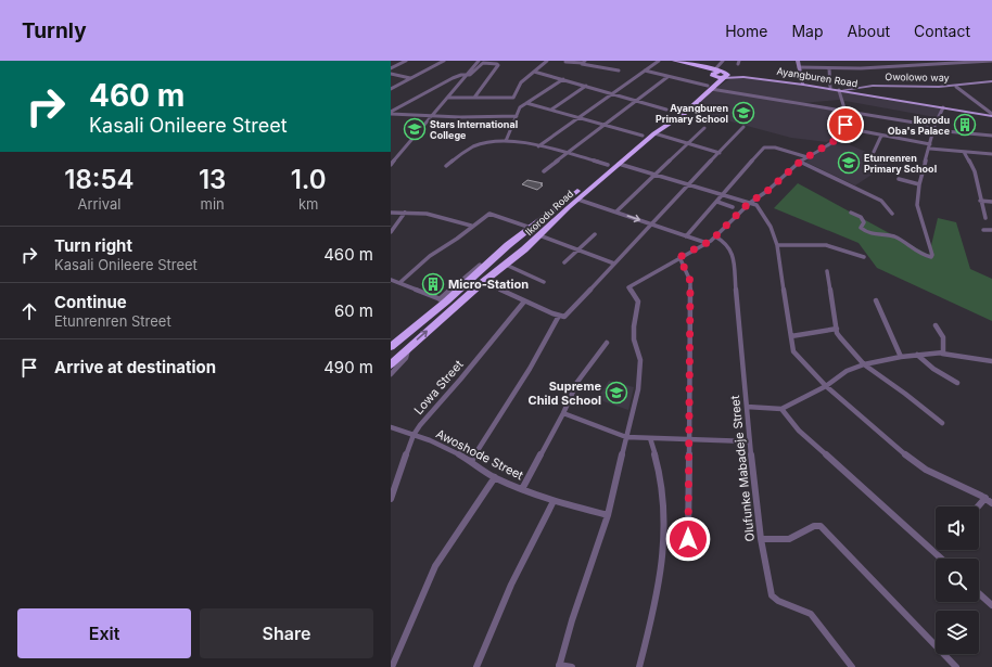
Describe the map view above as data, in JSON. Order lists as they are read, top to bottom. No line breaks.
{"streets":{"highway":["Ikorodu Road"],"main road":["Ayangburen Road"],"street":["Owolowo way","Lowa Street","Awoshode Street","Olufunke Mabadeje Street"]},"crossings":[["Ayangburen Road","Owolowo way"],["Lowa Street","Awoshode Street"]],"places":{"school or university":["Ayangburen Primary School","Stars International College","Etunrenren Primary School","Supreme Child School"],"building":["Ikorodu Oba's Palace","Micro-Station"]},"page":{"header":"Turnly","nav":["Home","Map","About","Contact"],"turn":["460 m","Kasali Onileere Street"],"eta":["18:54","Arrival","13","min","1.0","km"],"list":[{"name":"Turn right","note":"Kasali Onileere Street","value":"460 m"},{"name":"Continue","note":"Etunrenren Street","value":"60 m"},{"name":"Arrive at destination","value":"490 m"}],"buttons":["Exit","Share"]}}
